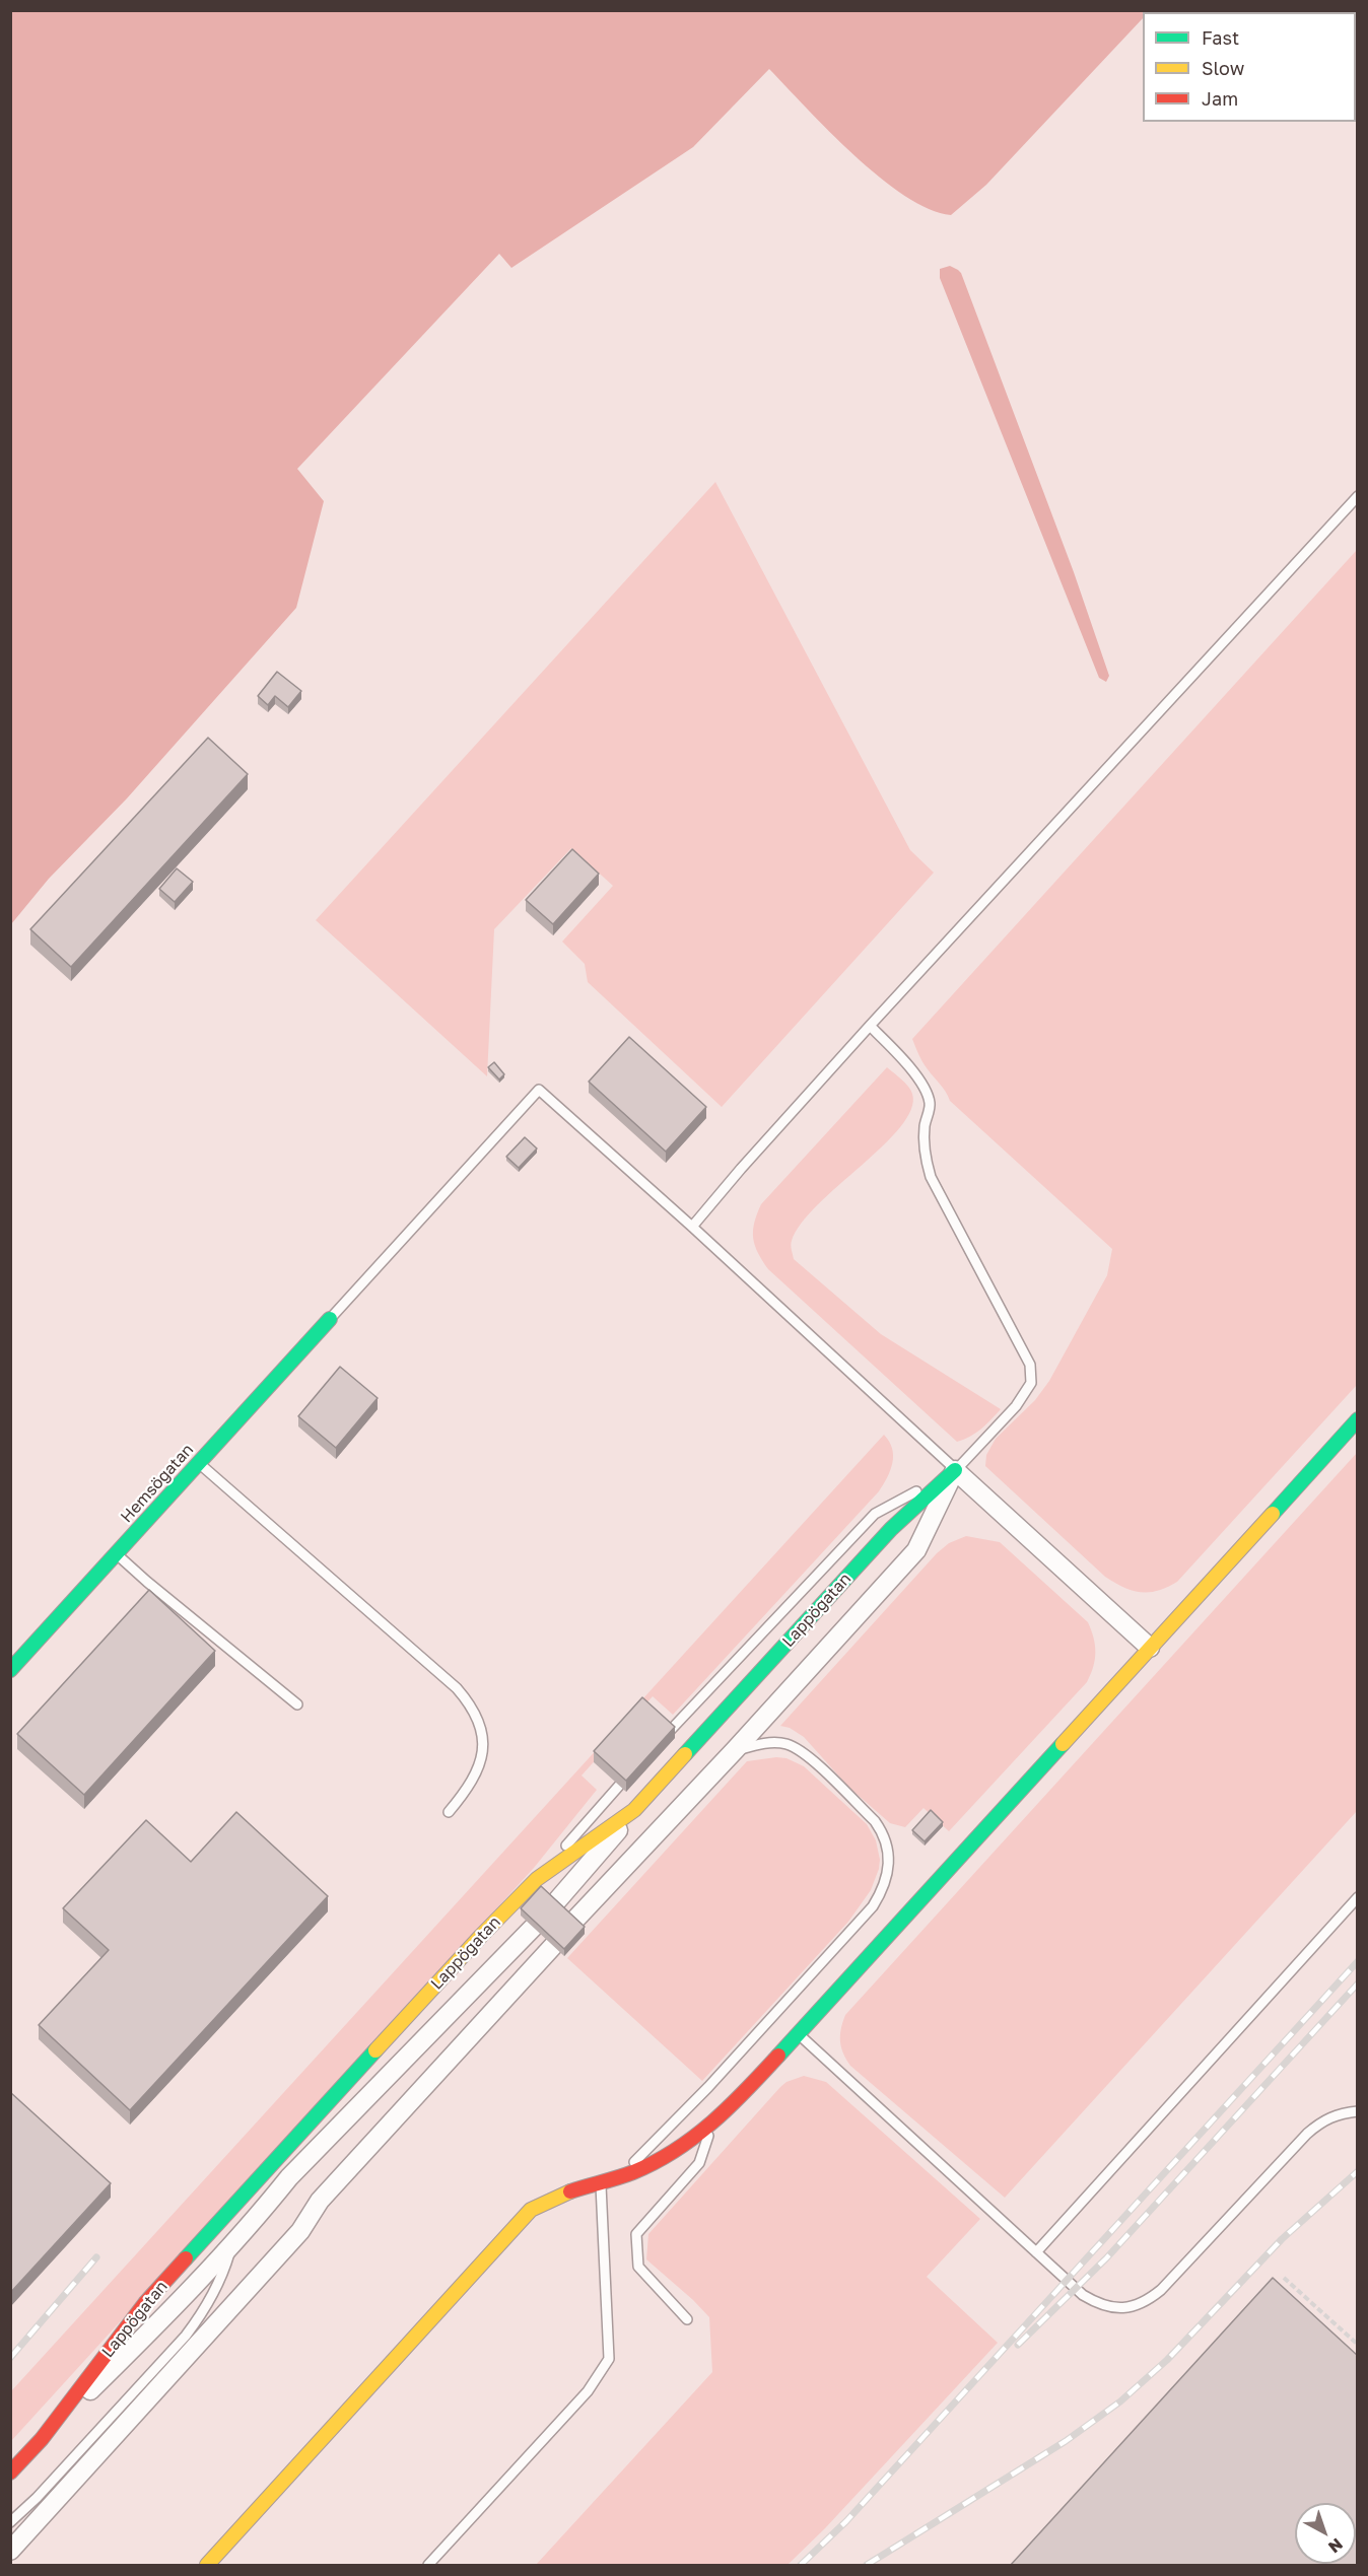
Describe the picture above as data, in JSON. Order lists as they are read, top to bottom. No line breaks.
{"streets":{"street":["Hemsögatan","Lappögatan"]},"legend":["Fast","Slow","Jam"],"north":"bottom right"}
